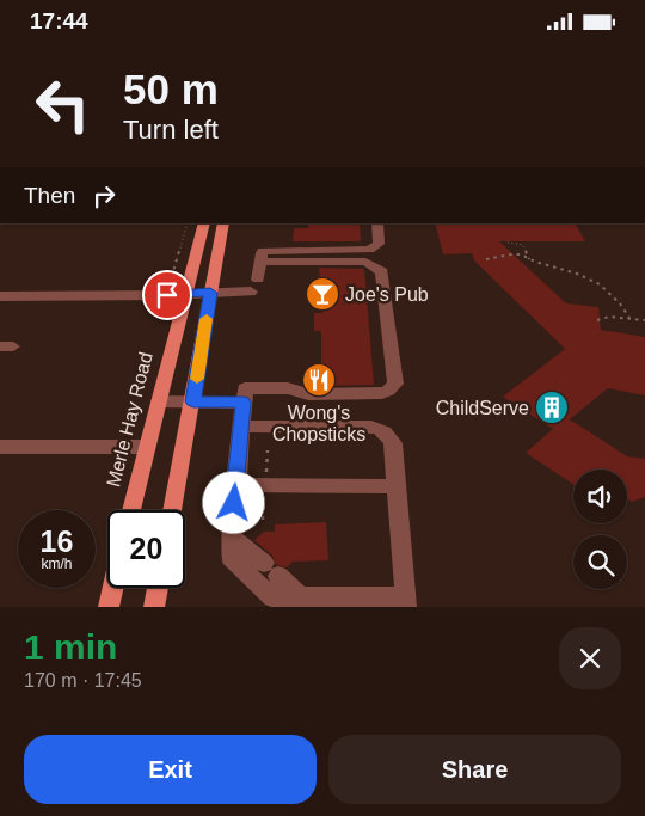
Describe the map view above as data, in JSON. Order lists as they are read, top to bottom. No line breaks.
{"streets":{"main road":["Merle Hay Road"]},"places":{"bar":["Joe's Pub"],"restaurant":["Wong's Chopsticks"],"building":["ChildServe"]},"page":{"status":"17:44","turn":["50 m","Turn left"],"then":"Then","speed":"16 km/h","limit":"20","heading":["1 min","170 m · 17:45"],"buttons":["Exit","Share"]}}
